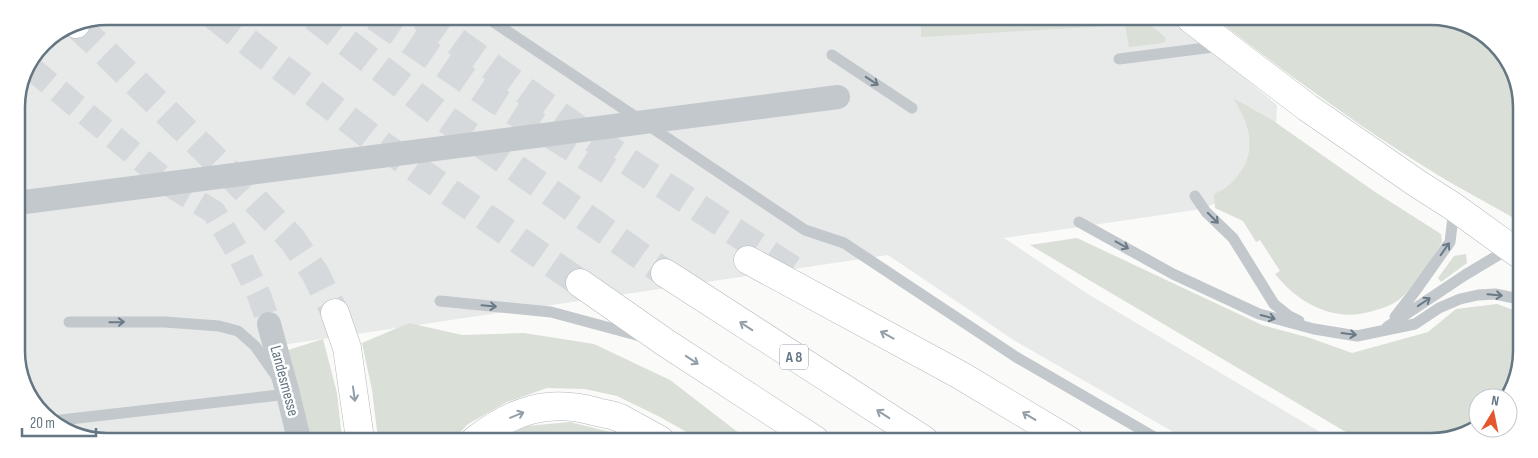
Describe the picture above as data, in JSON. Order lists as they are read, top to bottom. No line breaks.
{"streets":{"main road":["A 8"],"street":["Landesmesse"]},"scale_bar":"20 m","north":"top"}
